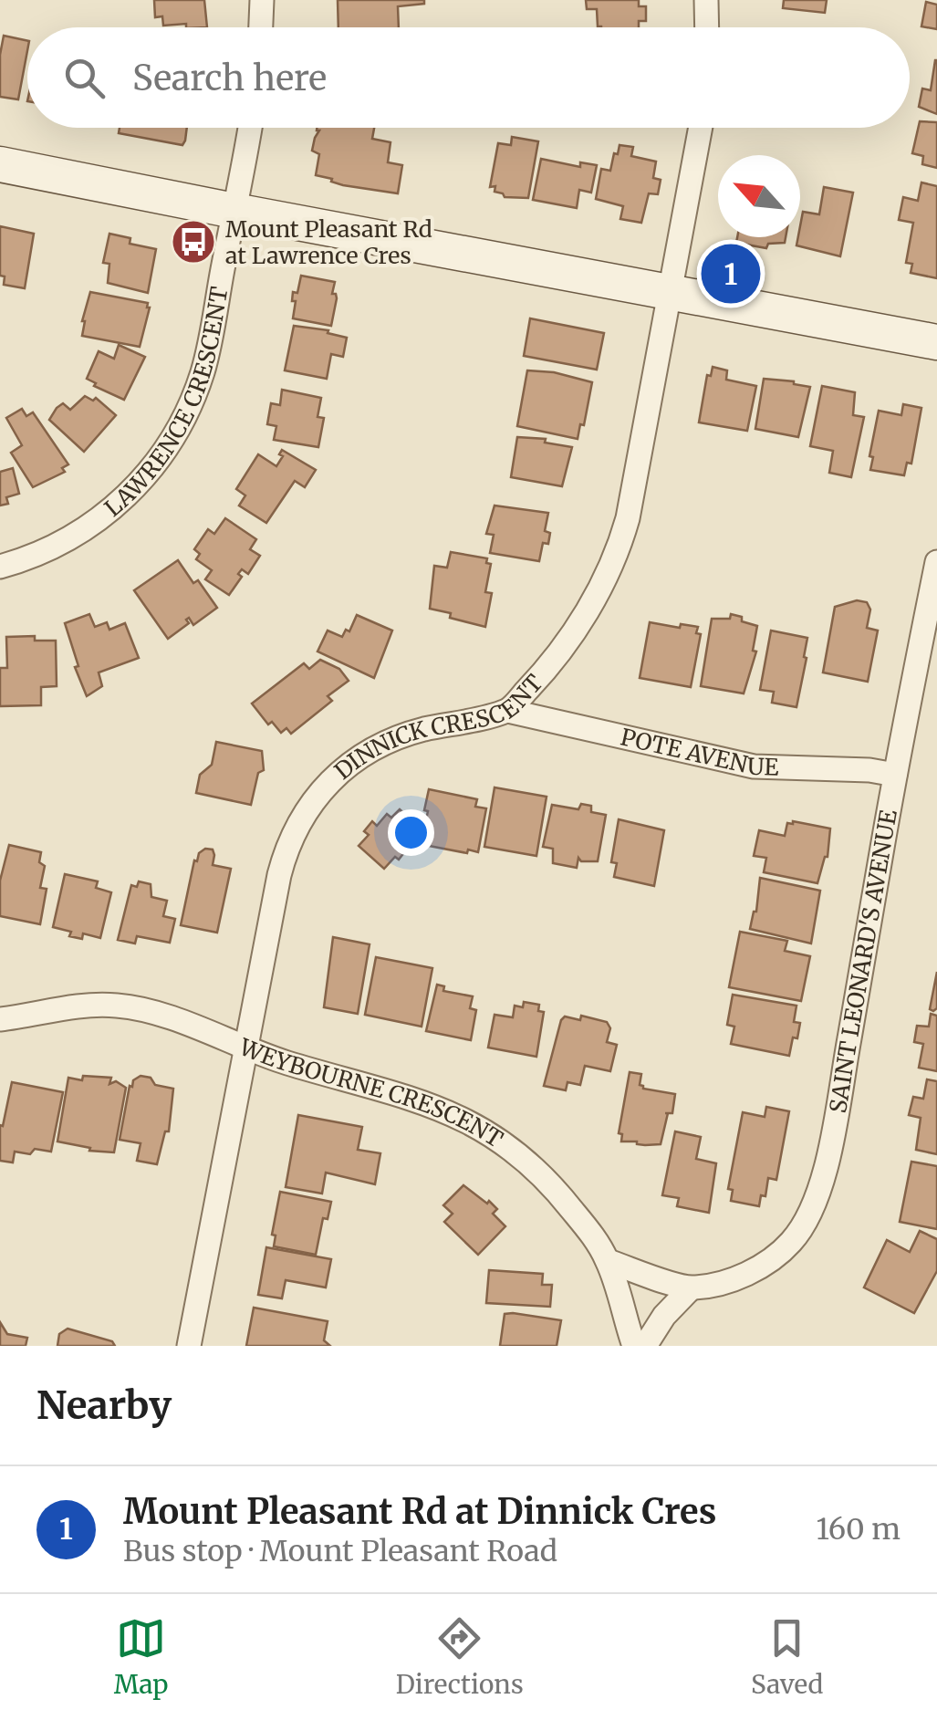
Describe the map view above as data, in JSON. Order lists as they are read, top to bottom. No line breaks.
{"streets":{"street":["LAWRENCE CRESCENT","DINNICK CRESCENT","POTE AVENUE","SAINT LEONARD'S AVENUE","WEYBOURNE CRESCENT"]},"crossings":[["DINNICK CRESCENT","POTE AVENUE"],["DINNICK CRESCENT","WEYBOURNE CRESCENT"],["POTE AVENUE","SAINT LEONARD'S AVENUE"]],"places":{"bus stop":["Mount Pleasant Rd at Lawrence Cres"]},"north":"top left","page":{"search":"Search here","pins":"1","heading":"Nearby","list":[{"mark":"1","name":"Mount Pleasant Rd at Dinnick Cres","note":"Bus stop · Mount Pleasant Road","value":"160 m"}],"nav":["Map","Directions","Saved"]}}
